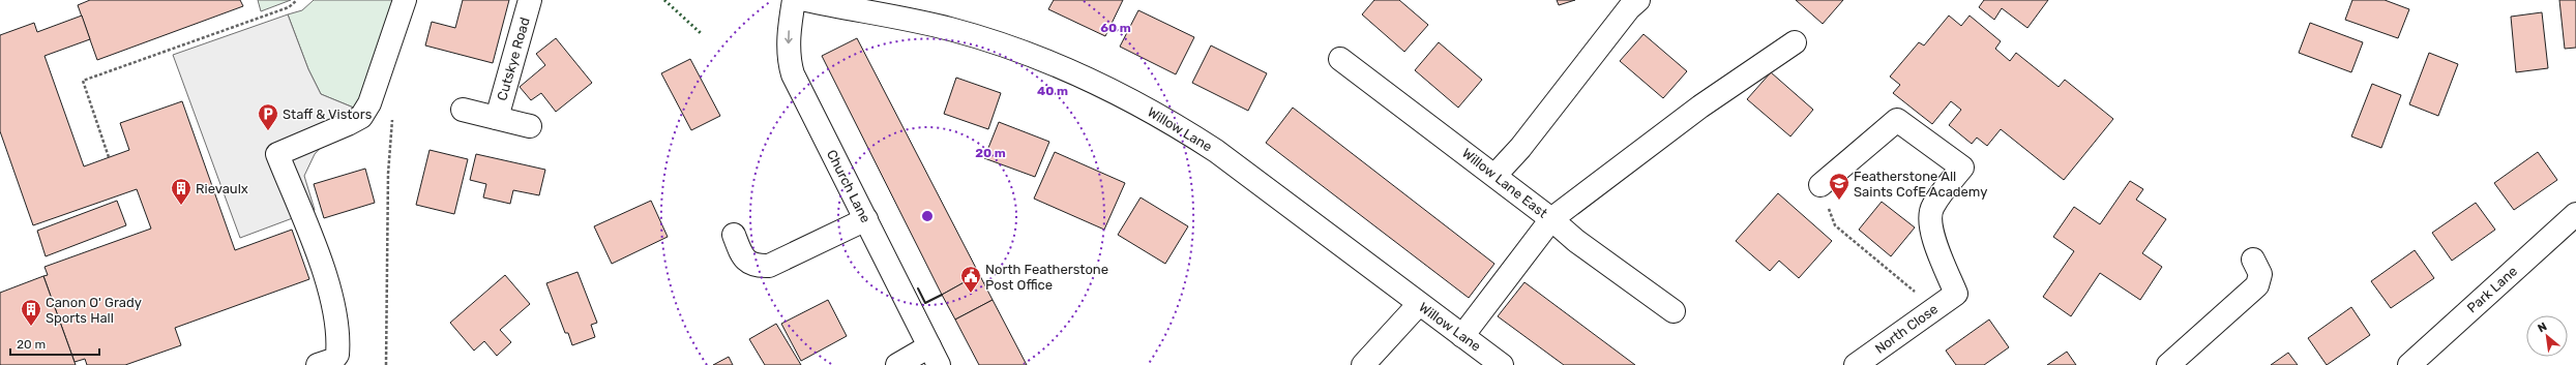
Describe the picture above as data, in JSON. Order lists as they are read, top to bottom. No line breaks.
{"streets":{"street":["Cutskye Road","Willow Lane","Willow Lane East","Church Lane","Park Lane","North Close"]},"crossings":[["Willow Lane","Willow Lane East"],["Willow Lane","Church Lane"]],"one_way":["Church Lane"],"places":{"parking":["Staff & Vistors"],"school or university":["Featherstone All Saints CofE Academy"],"building":["Rievaulx","Canon O' Grady Sports Hall"],"public building":["North Featherstone Post Office"]},"scale_bar":"20 m","north":"top left","rings":["60 m","40 m","20 m"]}
